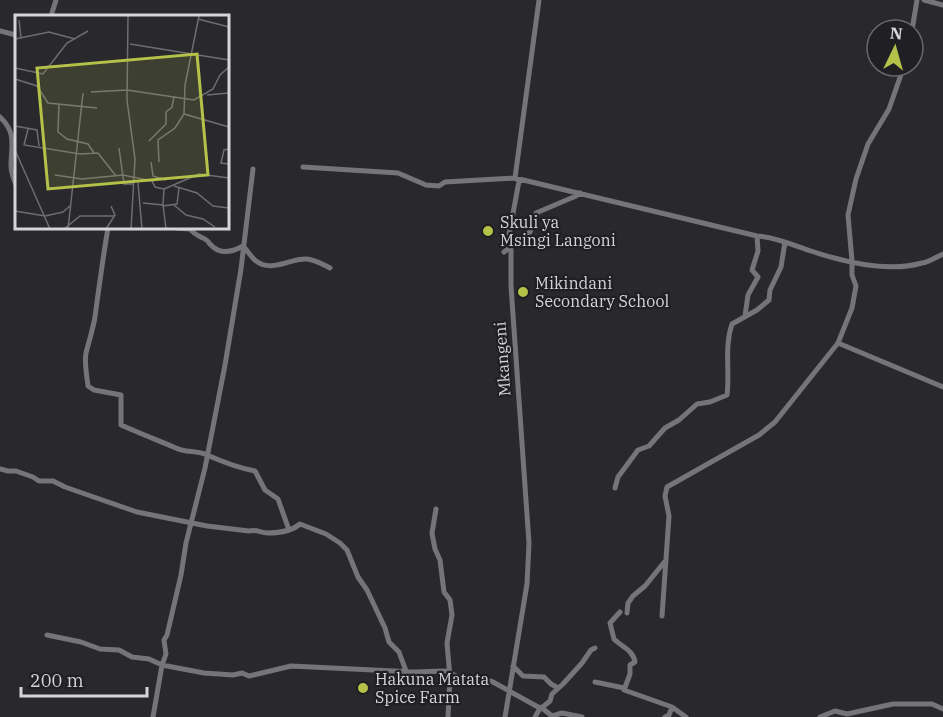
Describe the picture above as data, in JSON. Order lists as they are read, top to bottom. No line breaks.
{"streets":{"street":["Mkangeni"]},"places":["Skuli ya Msingi Langoni","Mikindani Secondary School","Hakuna Matata Spice Farm"],"scale_bar":"200 m","north":"top"}
